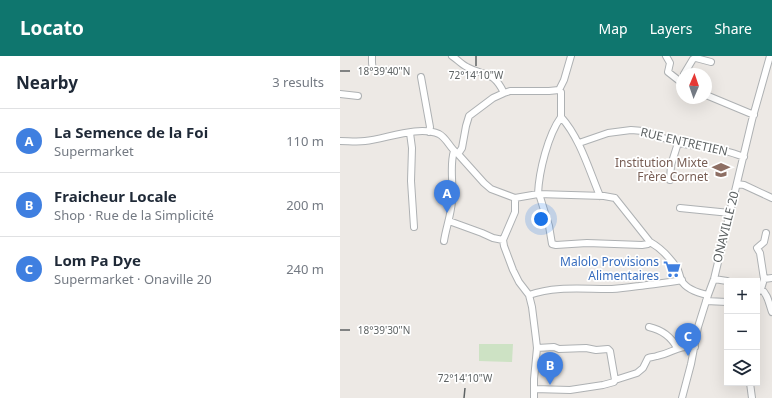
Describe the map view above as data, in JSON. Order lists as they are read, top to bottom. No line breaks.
{"streets":{"street":["RUE ENTRETIEN","ONAVILLE 20"]},"crossings":[["RUE ENTRETIEN","ONAVILLE 20"]],"places":{"school or university":["Institution Mixte Frère Cornet"],"supermarket":["Malolo Provisions Alimentaires"]},"north":"top","page":{"header":"Locato","nav":["Map","Layers","Share"],"heading":["Nearby","3 results"],"list":[{"mark":"A","name":"La Semence de la Foi","note":"Supermarket","value":"110 m"},{"mark":"B","name":"Fraicheur Locale","note":"Shop · Rue de la Simplicité","value":"200 m"},{"mark":"C","name":"Lom Pa Dye","note":"Supermarket · Onaville 20","value":"240 m"}],"pins":["A","C","B"],"map_buttons":["+","−"]},"coordinates":["18°39'40\"N","72°14'10\"W","18°39'30\"N"]}
